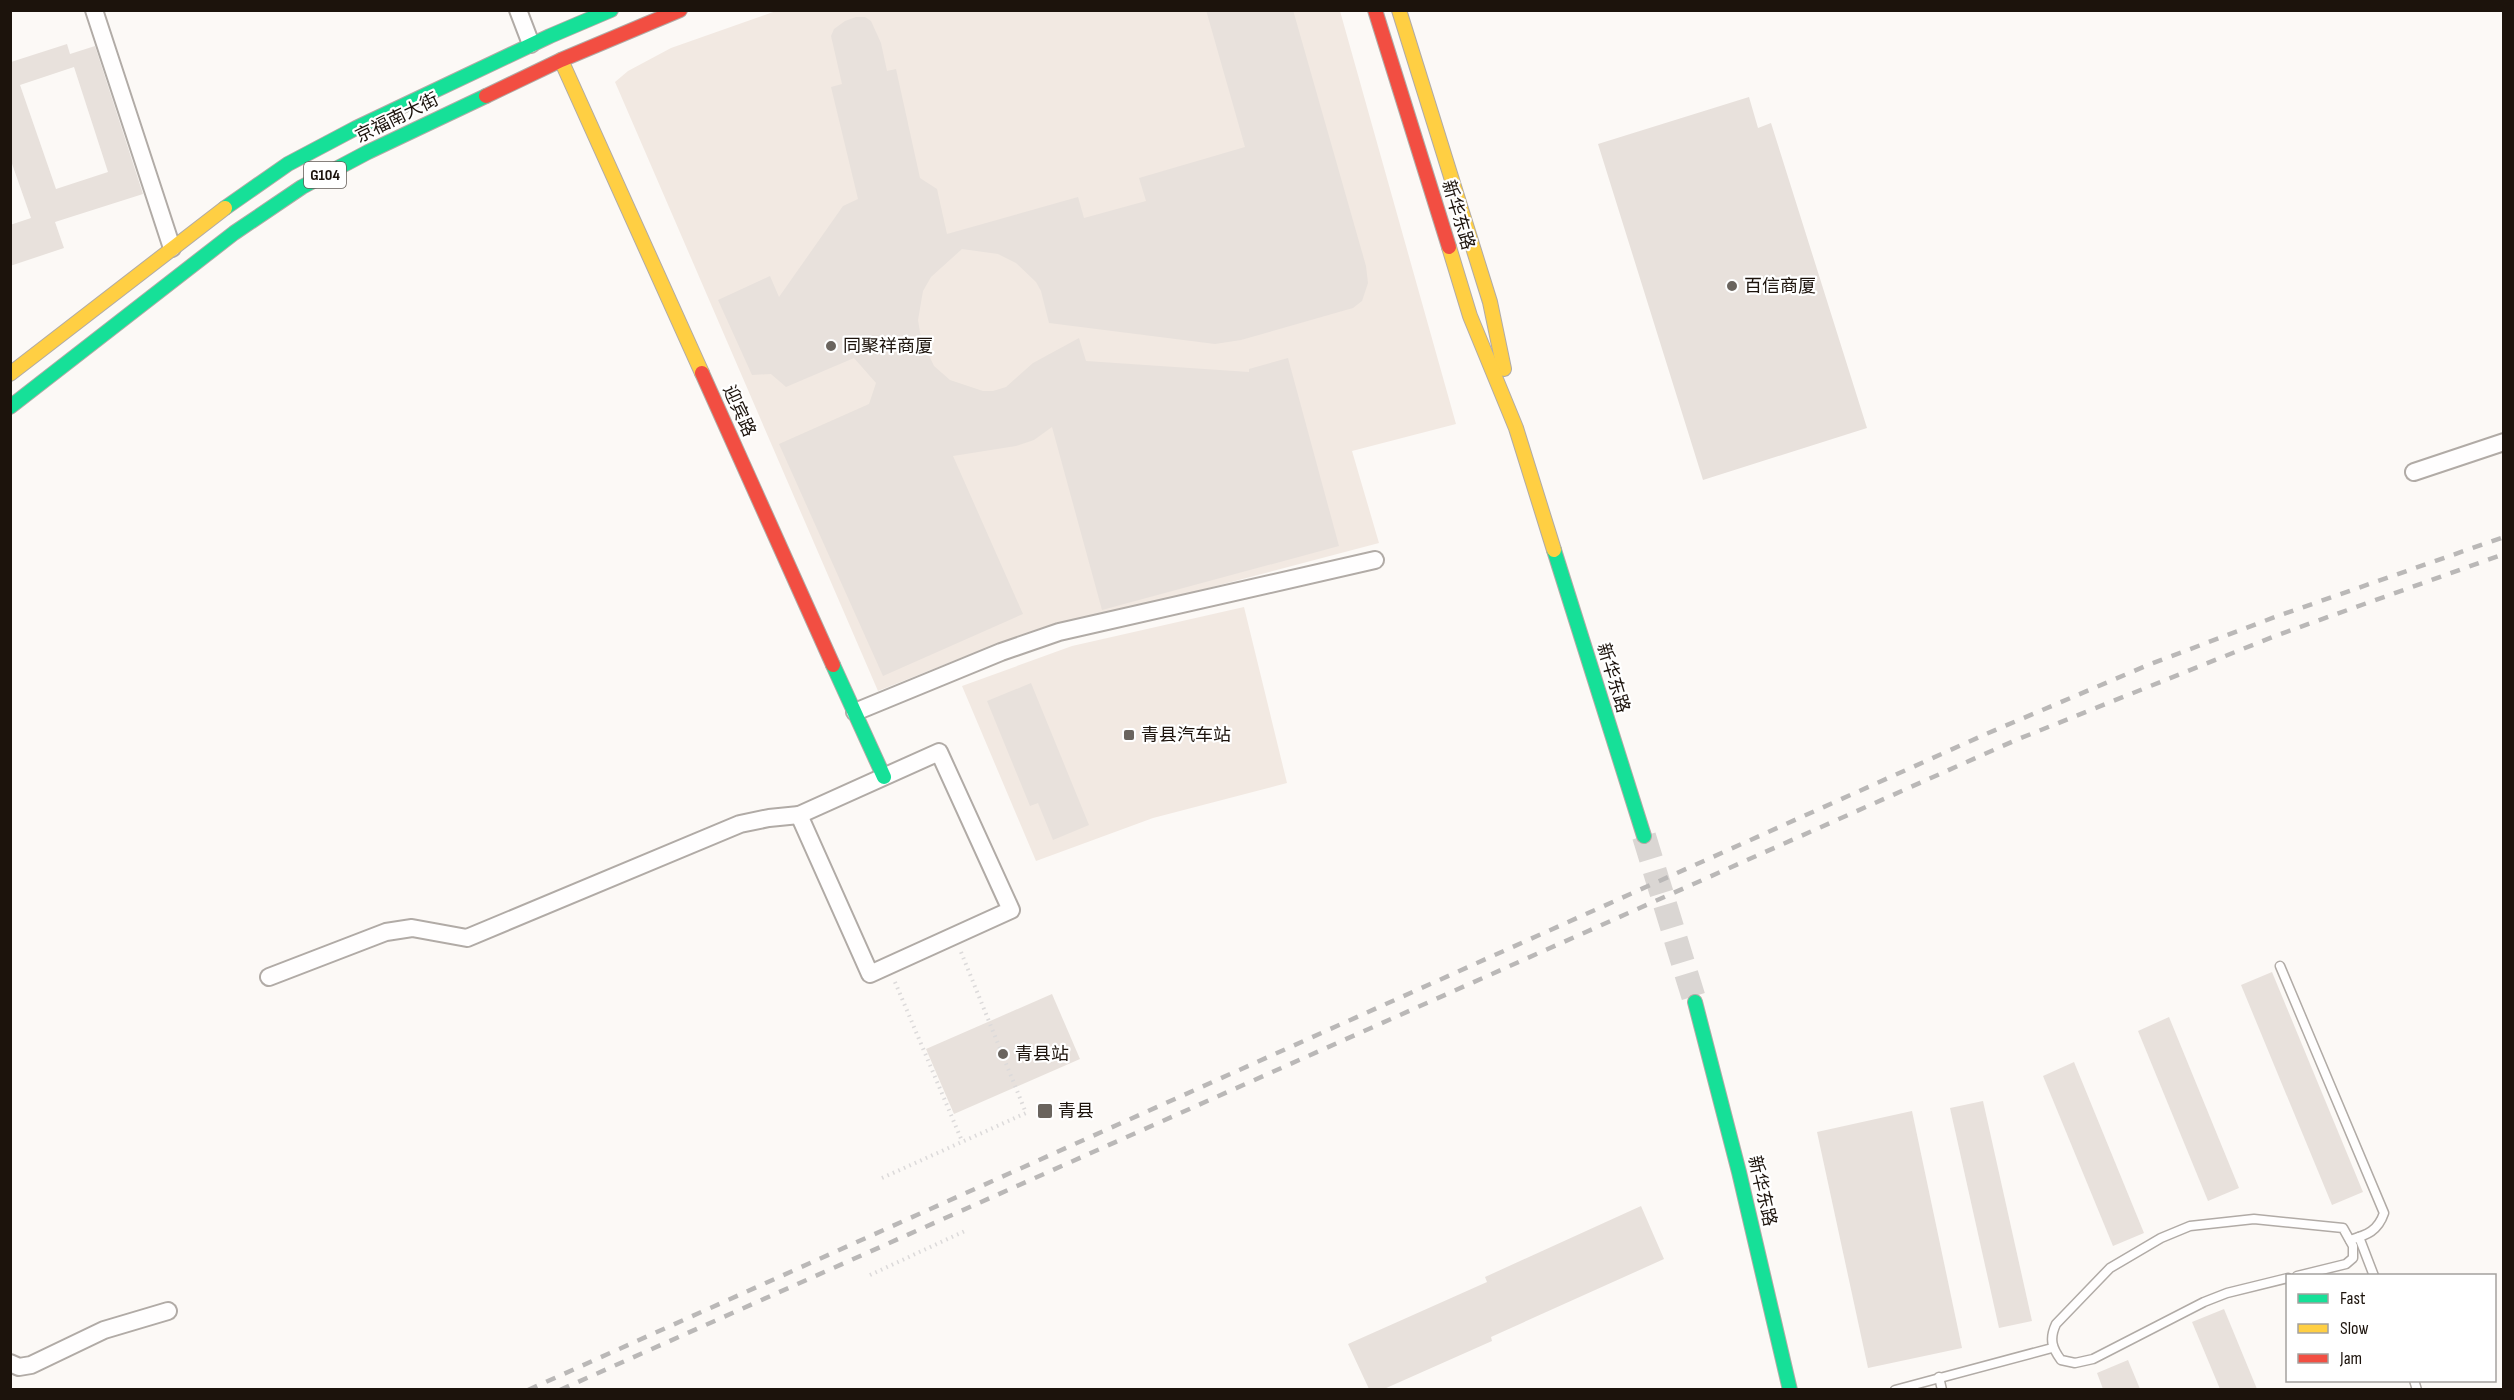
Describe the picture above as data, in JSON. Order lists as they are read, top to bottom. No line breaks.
{"streets":{"main road":["京福南大街","G104","新华东路","迎宾路"]},"crossings":[["京福南大街","迎宾路"]],"places":{"other":["百信商厦","同聚祥商厦","青县站"],"transit":["青县汽车站","青县"]},"legend":["Fast","Slow","Jam"]}
